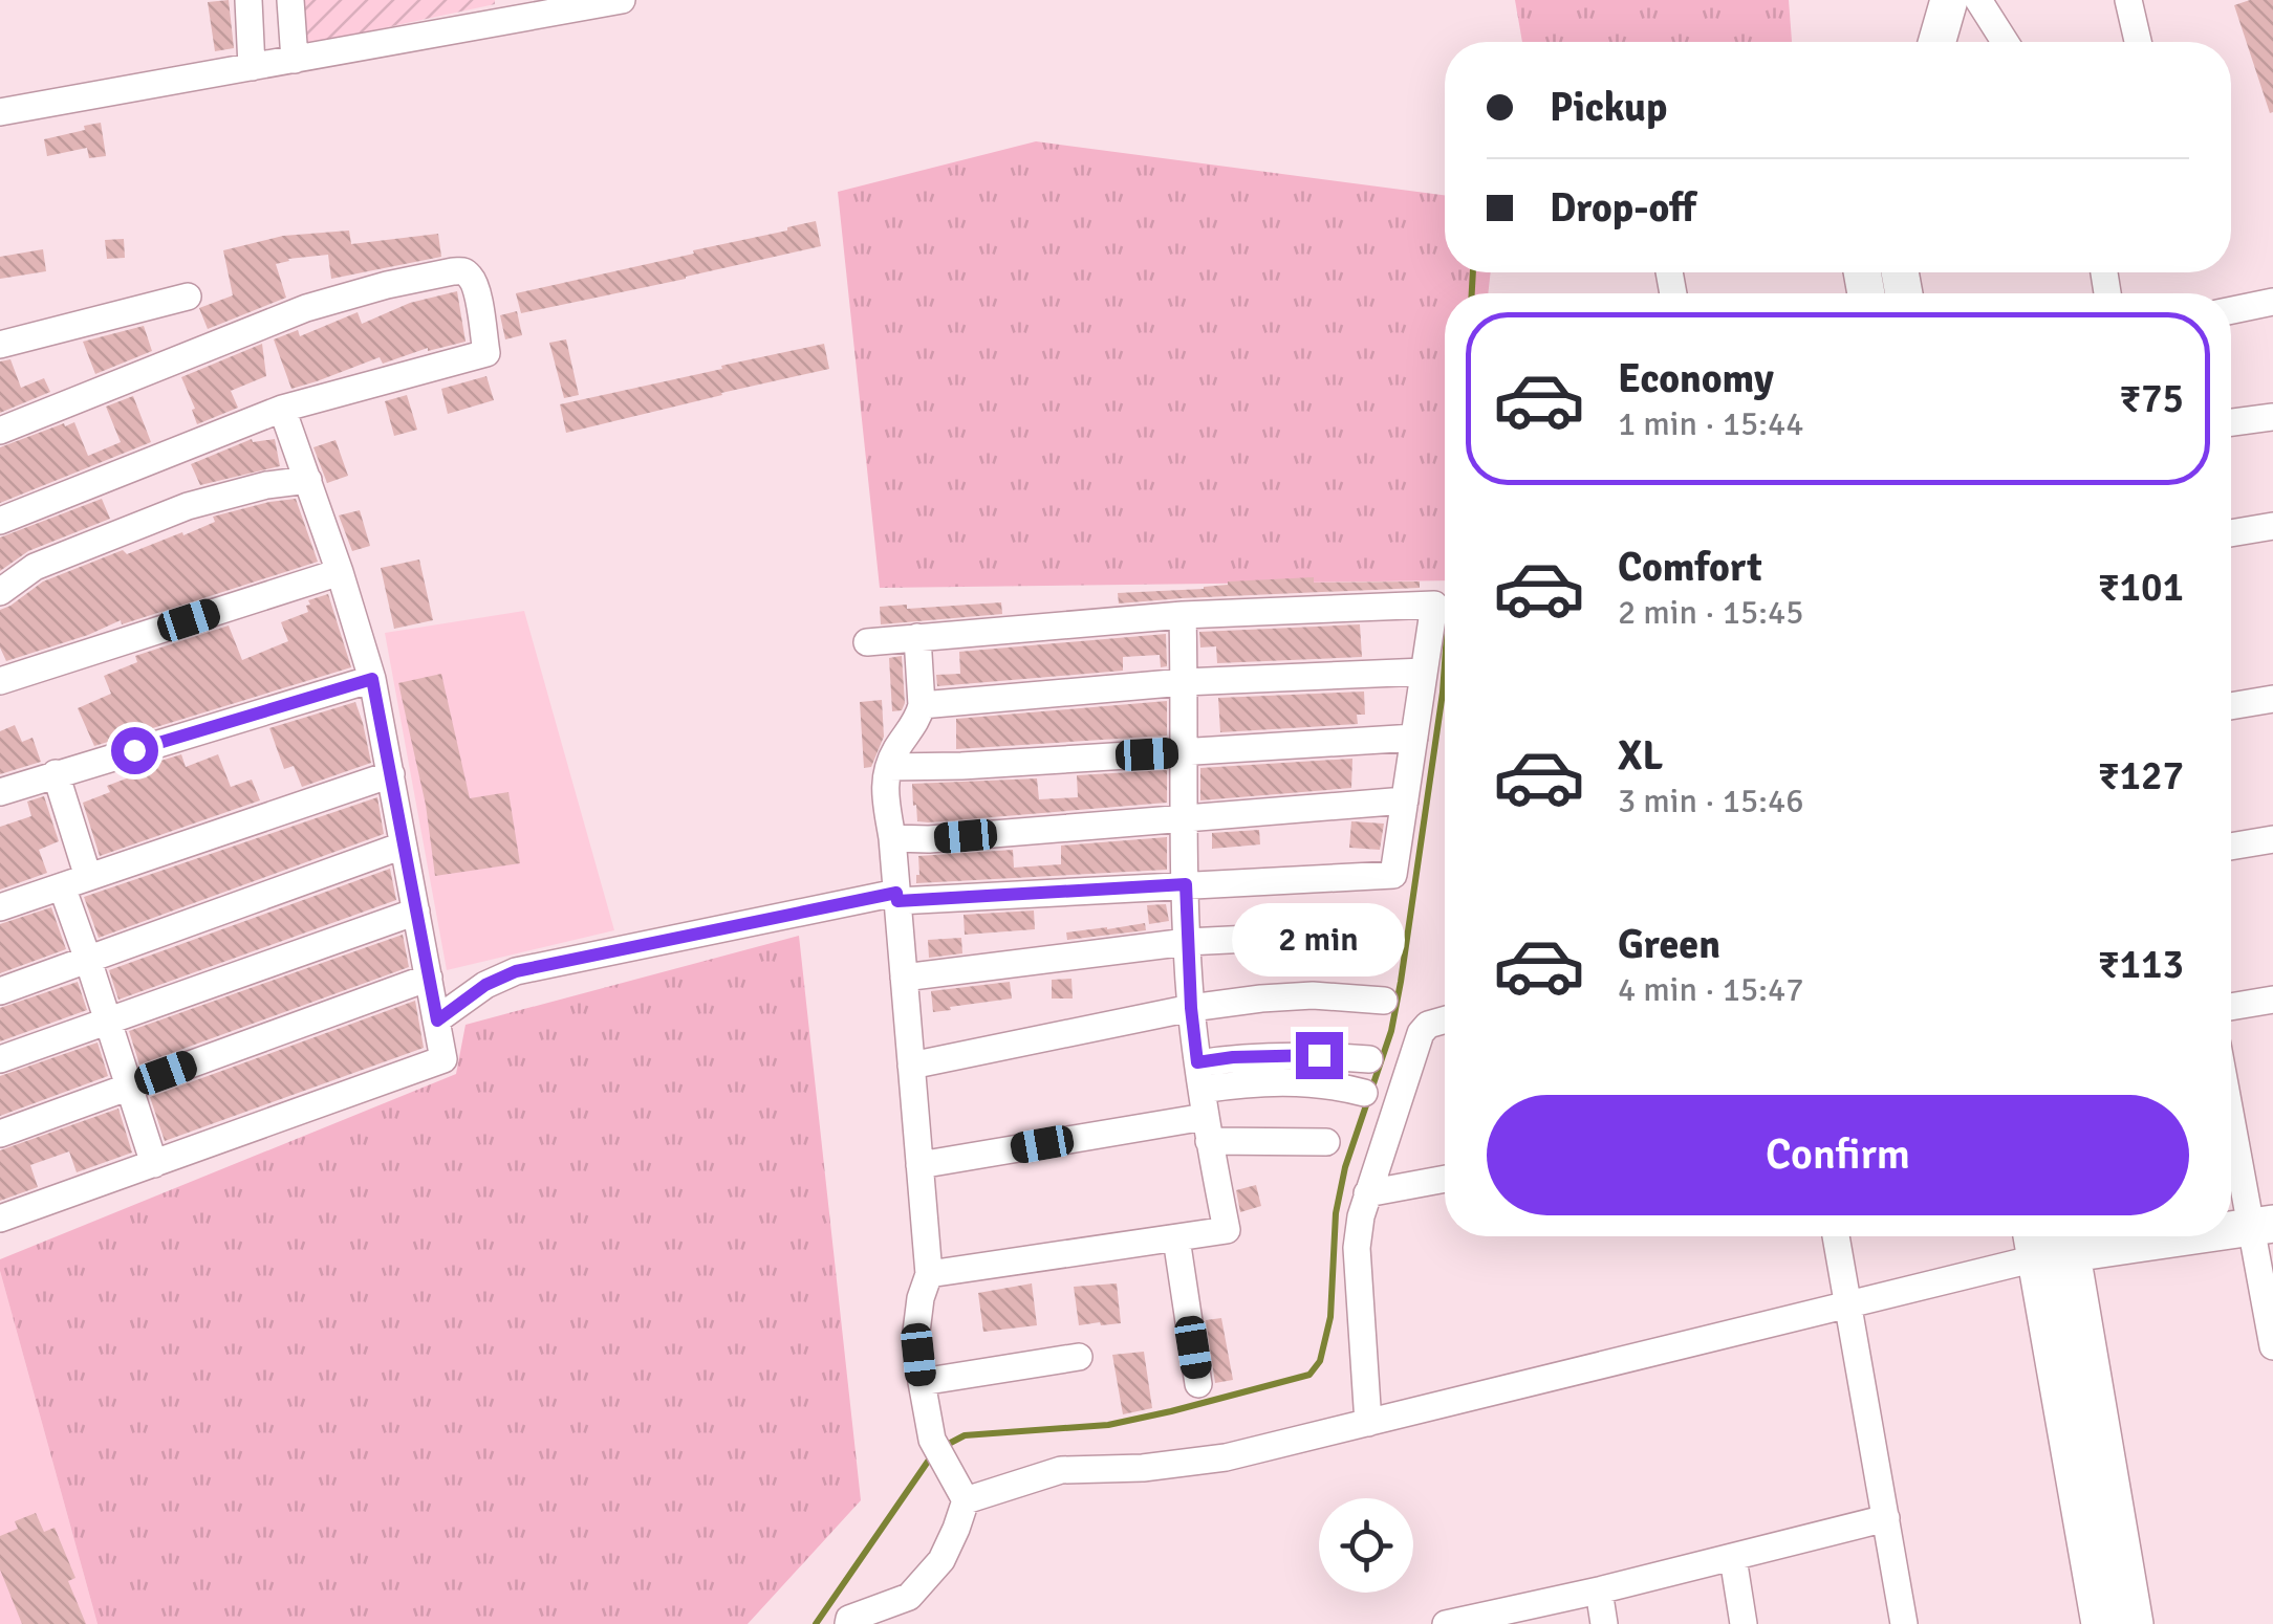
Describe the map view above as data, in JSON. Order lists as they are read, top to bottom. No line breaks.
{"page":{"banner":["Pickup","Drop-off"],"list":[{"name":"Economy","note":"1 min · 15:44","value":"₹75"},{"name":"Comfort","note":"2 min · 15:45","value":"₹101"},{"name":"XL","note":"3 min · 15:46","value":"₹127"},{"name":"Green","note":"4 min · 15:47","value":"₹113"}],"bubble":"2 min","buttons":"Confirm"}}
